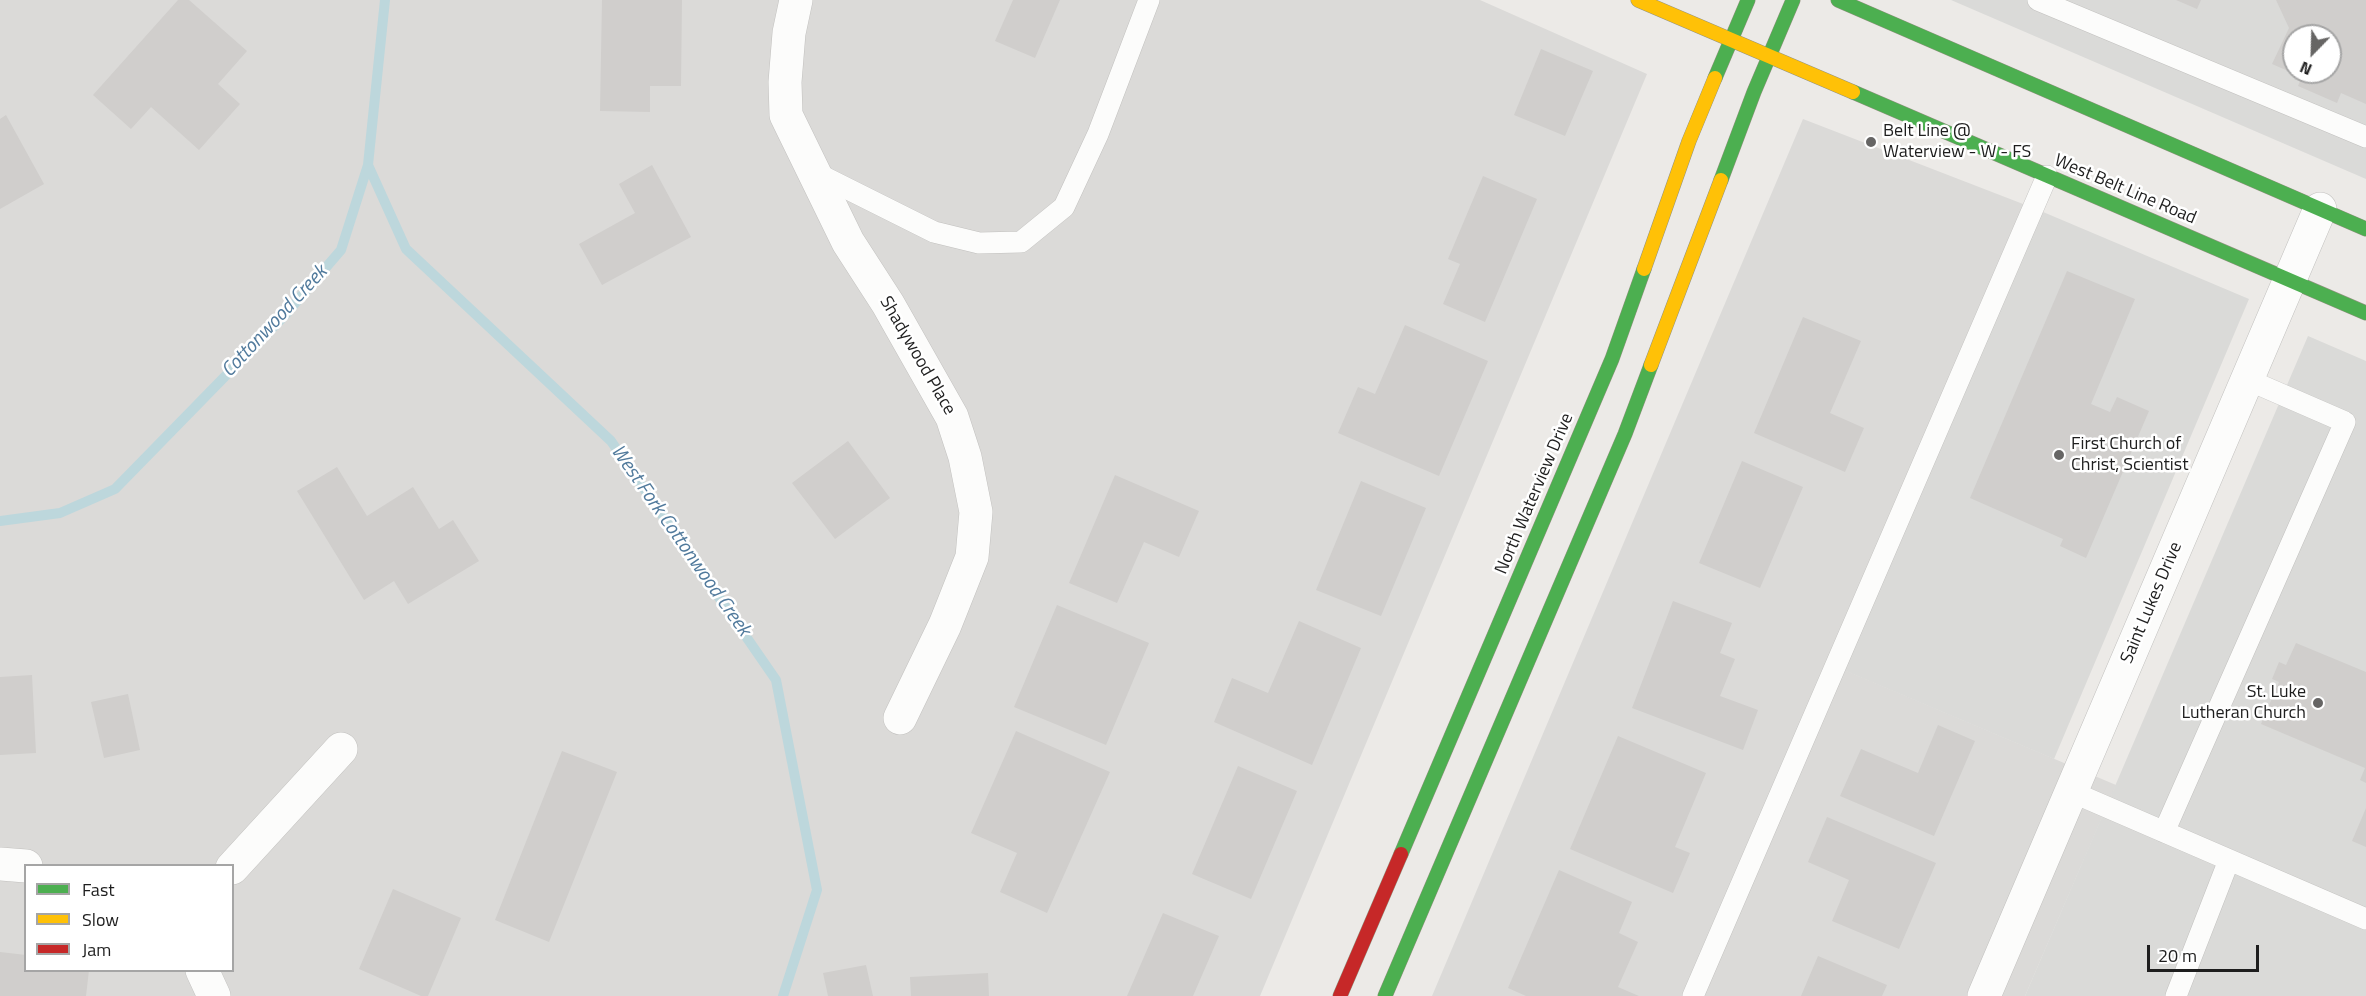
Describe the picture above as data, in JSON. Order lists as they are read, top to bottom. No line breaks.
{"streets":{"street":["West Belt Line Road","Shadywood Place","North Waterview Drive","Saint Lukes Drive"]},"crossings":[["West Belt Line Road","North Waterview Drive"],["West Belt Line Road","Saint Lukes Drive"]],"water":["Cottonwood Creek","West Fork Cottonwood Creek"],"places":["Belt Line @ Waterview - W - FS","First Church of Christ, Scientist","St. Luke Lutheran Church"],"legend":["Fast","Slow","Jam"],"scale_bar":"20 m","north":"bottom left"}
